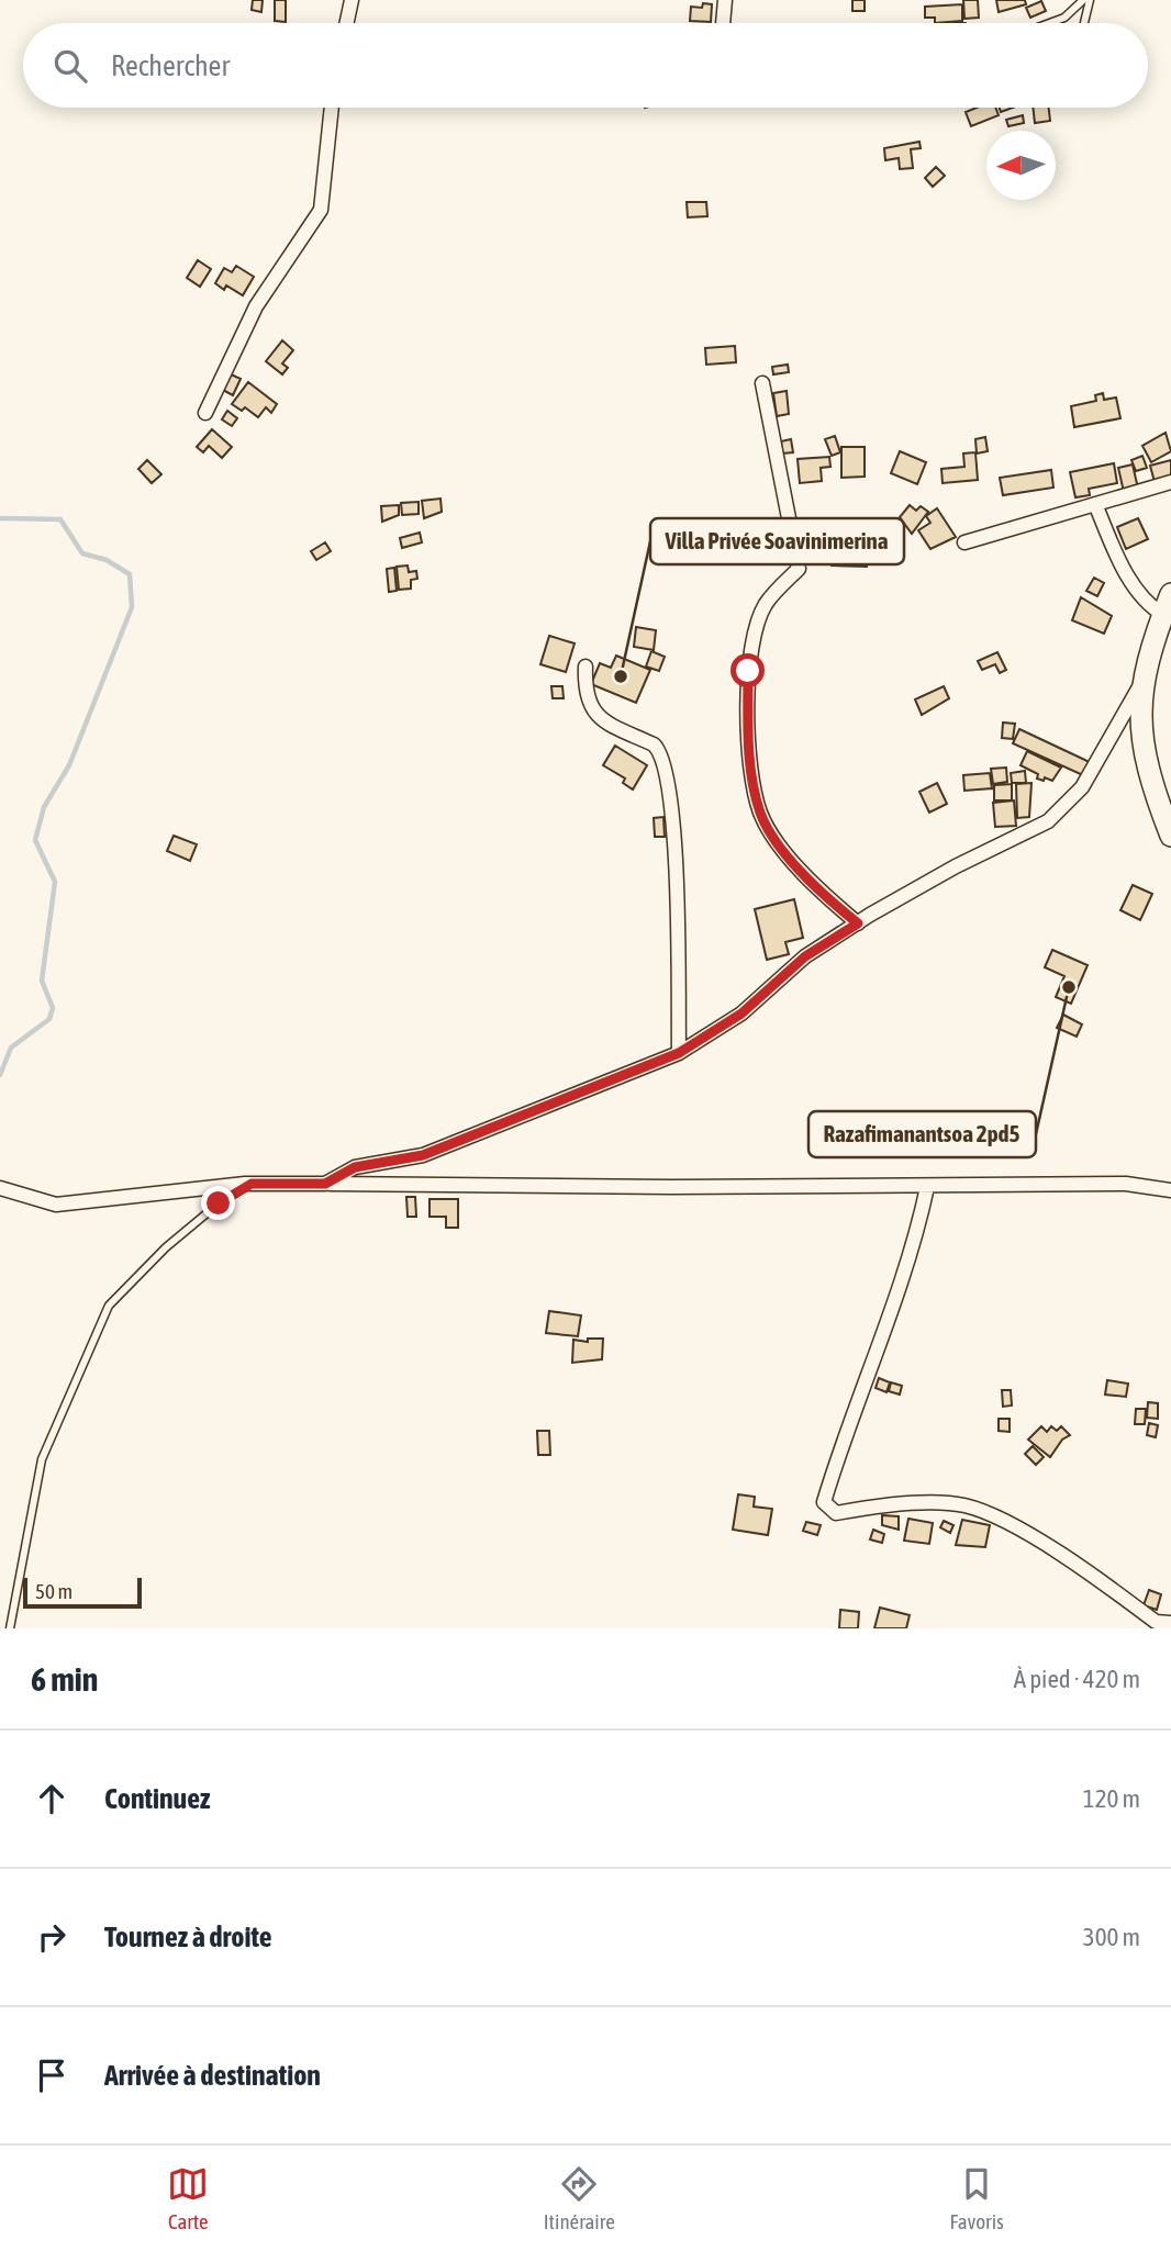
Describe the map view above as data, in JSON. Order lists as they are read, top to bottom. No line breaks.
{"places":["Villa Privée Soavinimerina","Razafimanantsoa 2pd5"],"scale_bar":"50 m","north":"left","page":{"search":"Rechercher","scale":"50 m","heading":["6 min","À pied · 420 m"],"list":[["Continuez","120 m"],["Tournez à droite","300 m"],"Arrivée à destination"],"nav":["Carte","Itinéraire","Favoris"]}}
